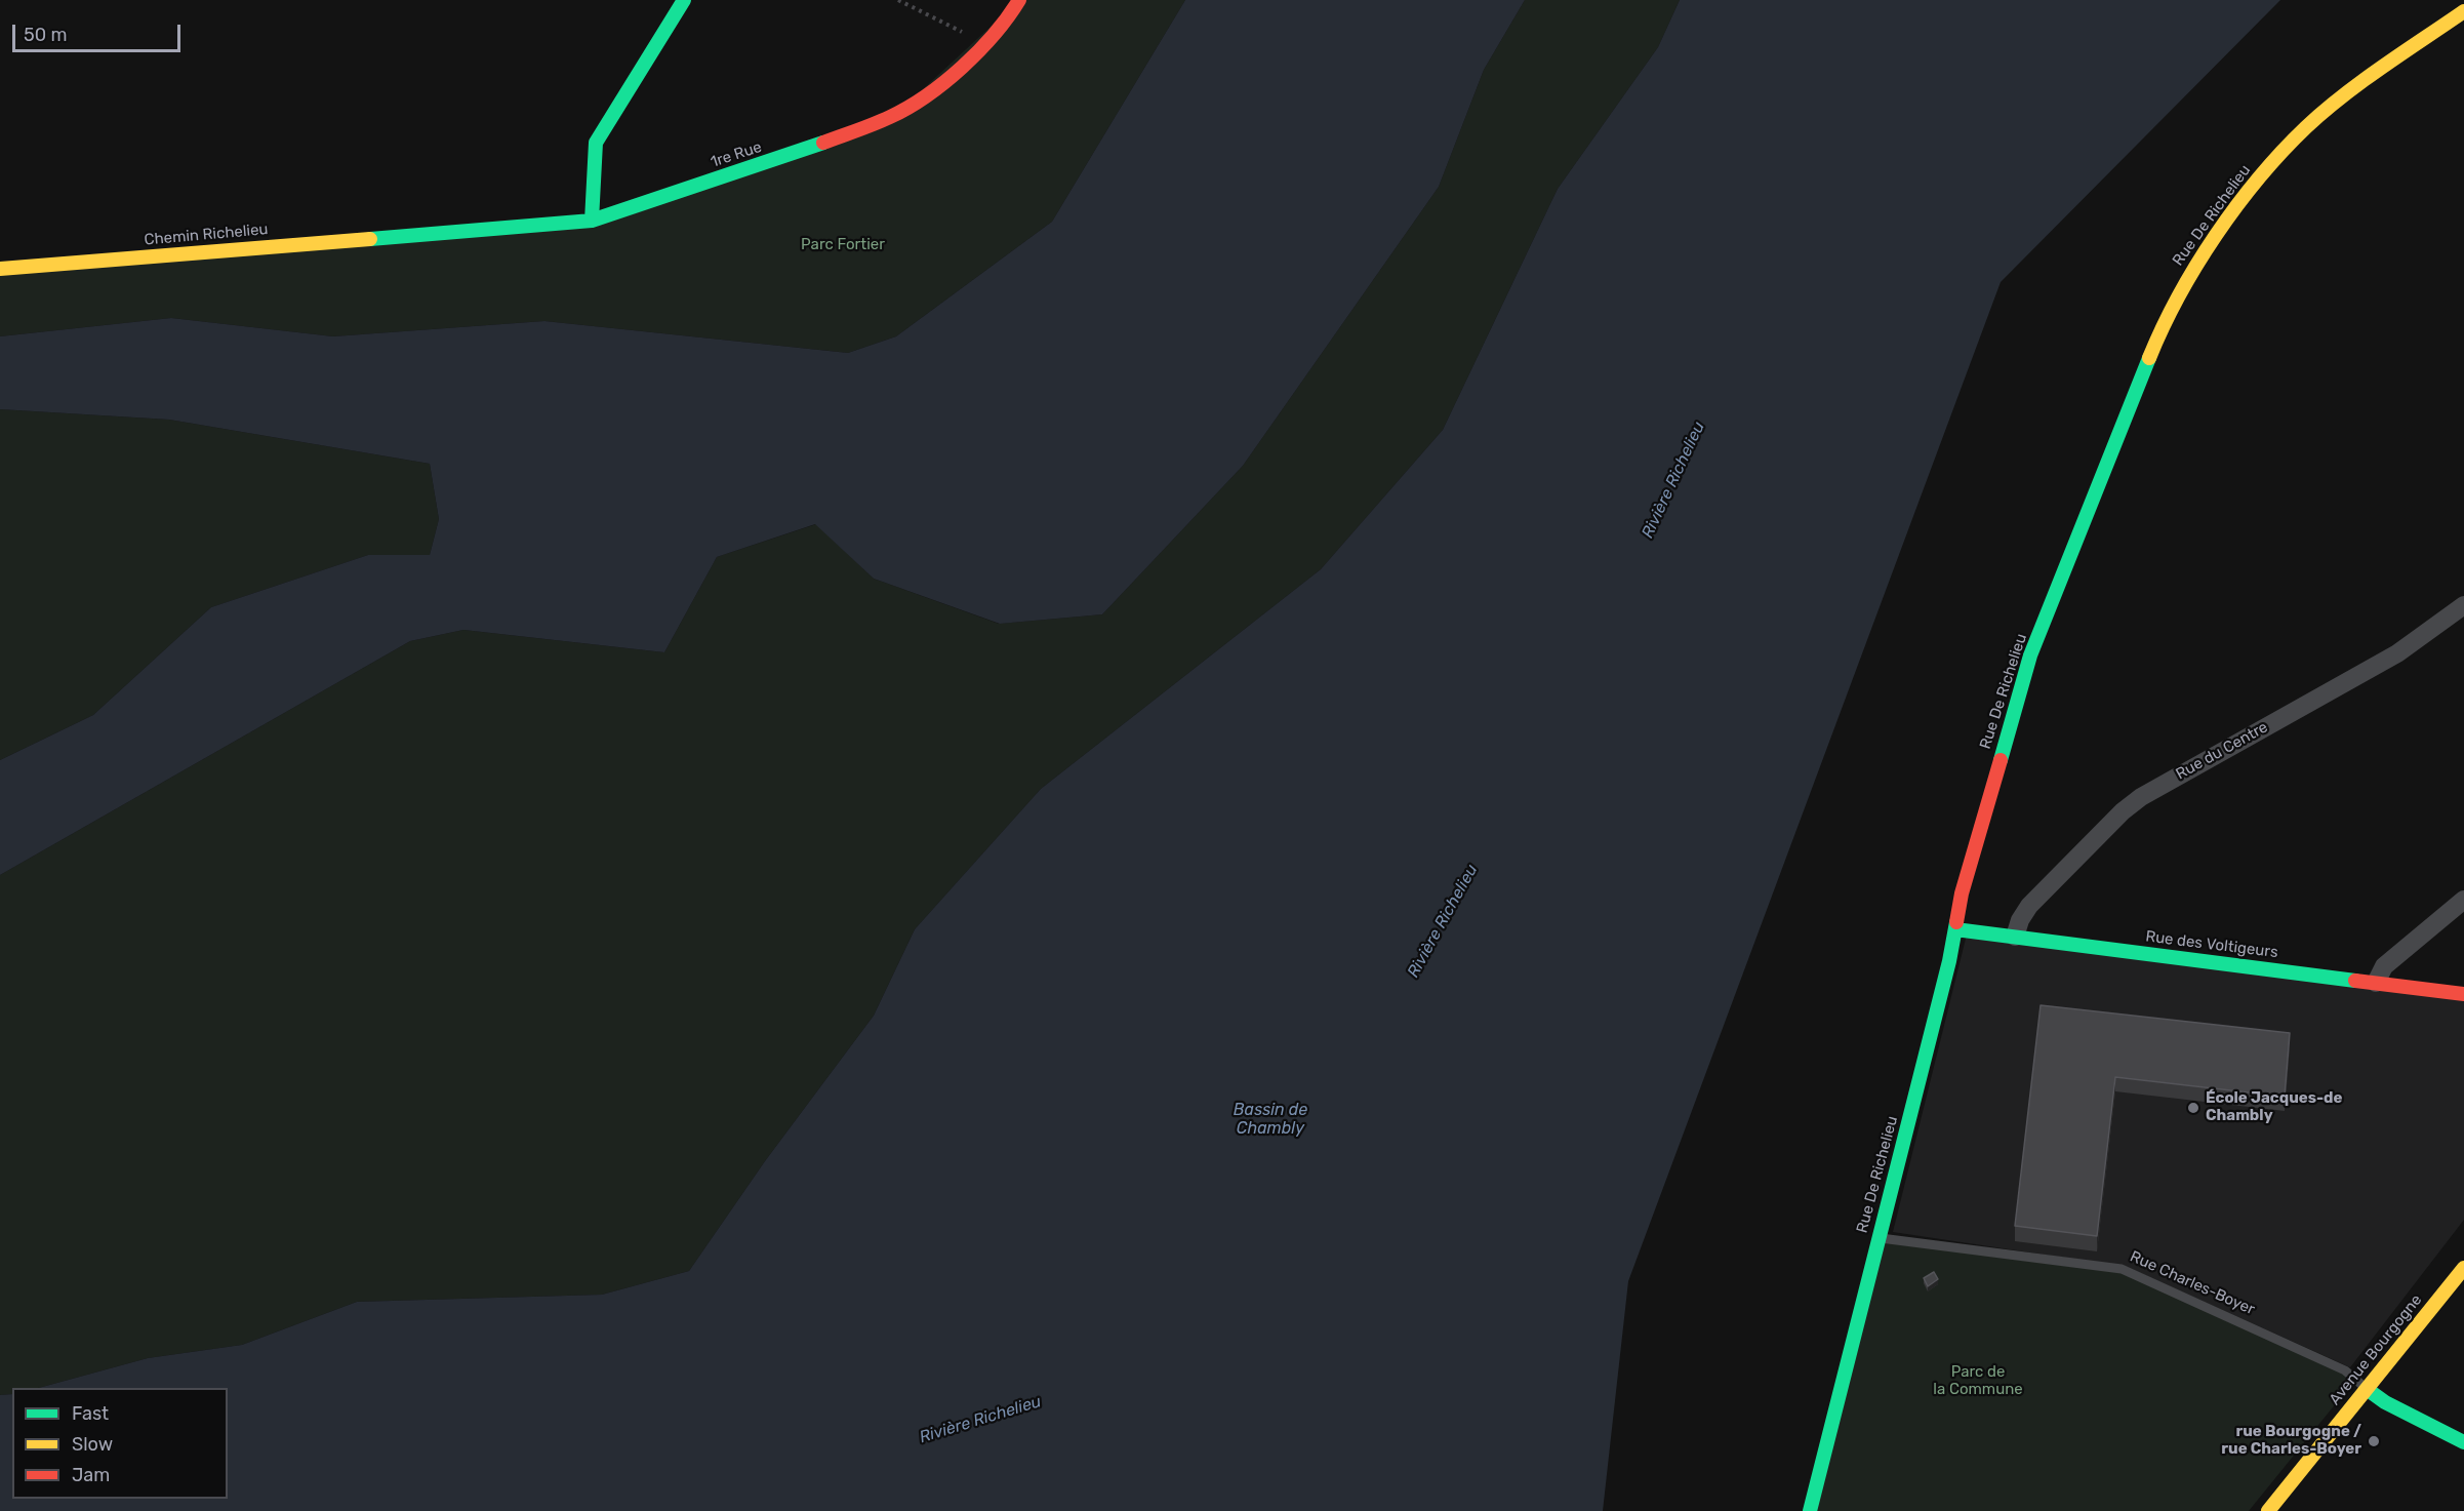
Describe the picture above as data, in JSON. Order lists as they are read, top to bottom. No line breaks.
{"streets":{"street":["1re Rue","Rue De Richelieu","Chemin Richelieu","Rue du Centre","Rue des Voltigeurs","Rue Charles-Boyer","Avenue Bourgogne"]},"crossings":[["1re Rue","Chemin Richelieu"],["Rue De Richelieu","Rue des Voltigeurs"],["Rue De Richelieu","Rue Charles-Boyer"],["Rue du Centre","Rue des Voltigeurs"],["Rue Charles-Boyer","Avenue Bourgogne"]],"water":["Rivière Richelieu","Bassin de Chambly"],"parks":["Parc Fortier","Parc de la Commune"],"places":["École Jacques-de Chambly","rue Bourgogne / rue Charles-Boyer"],"legend":["Fast","Slow","Jam"],"scale_bar":"50 m"}
